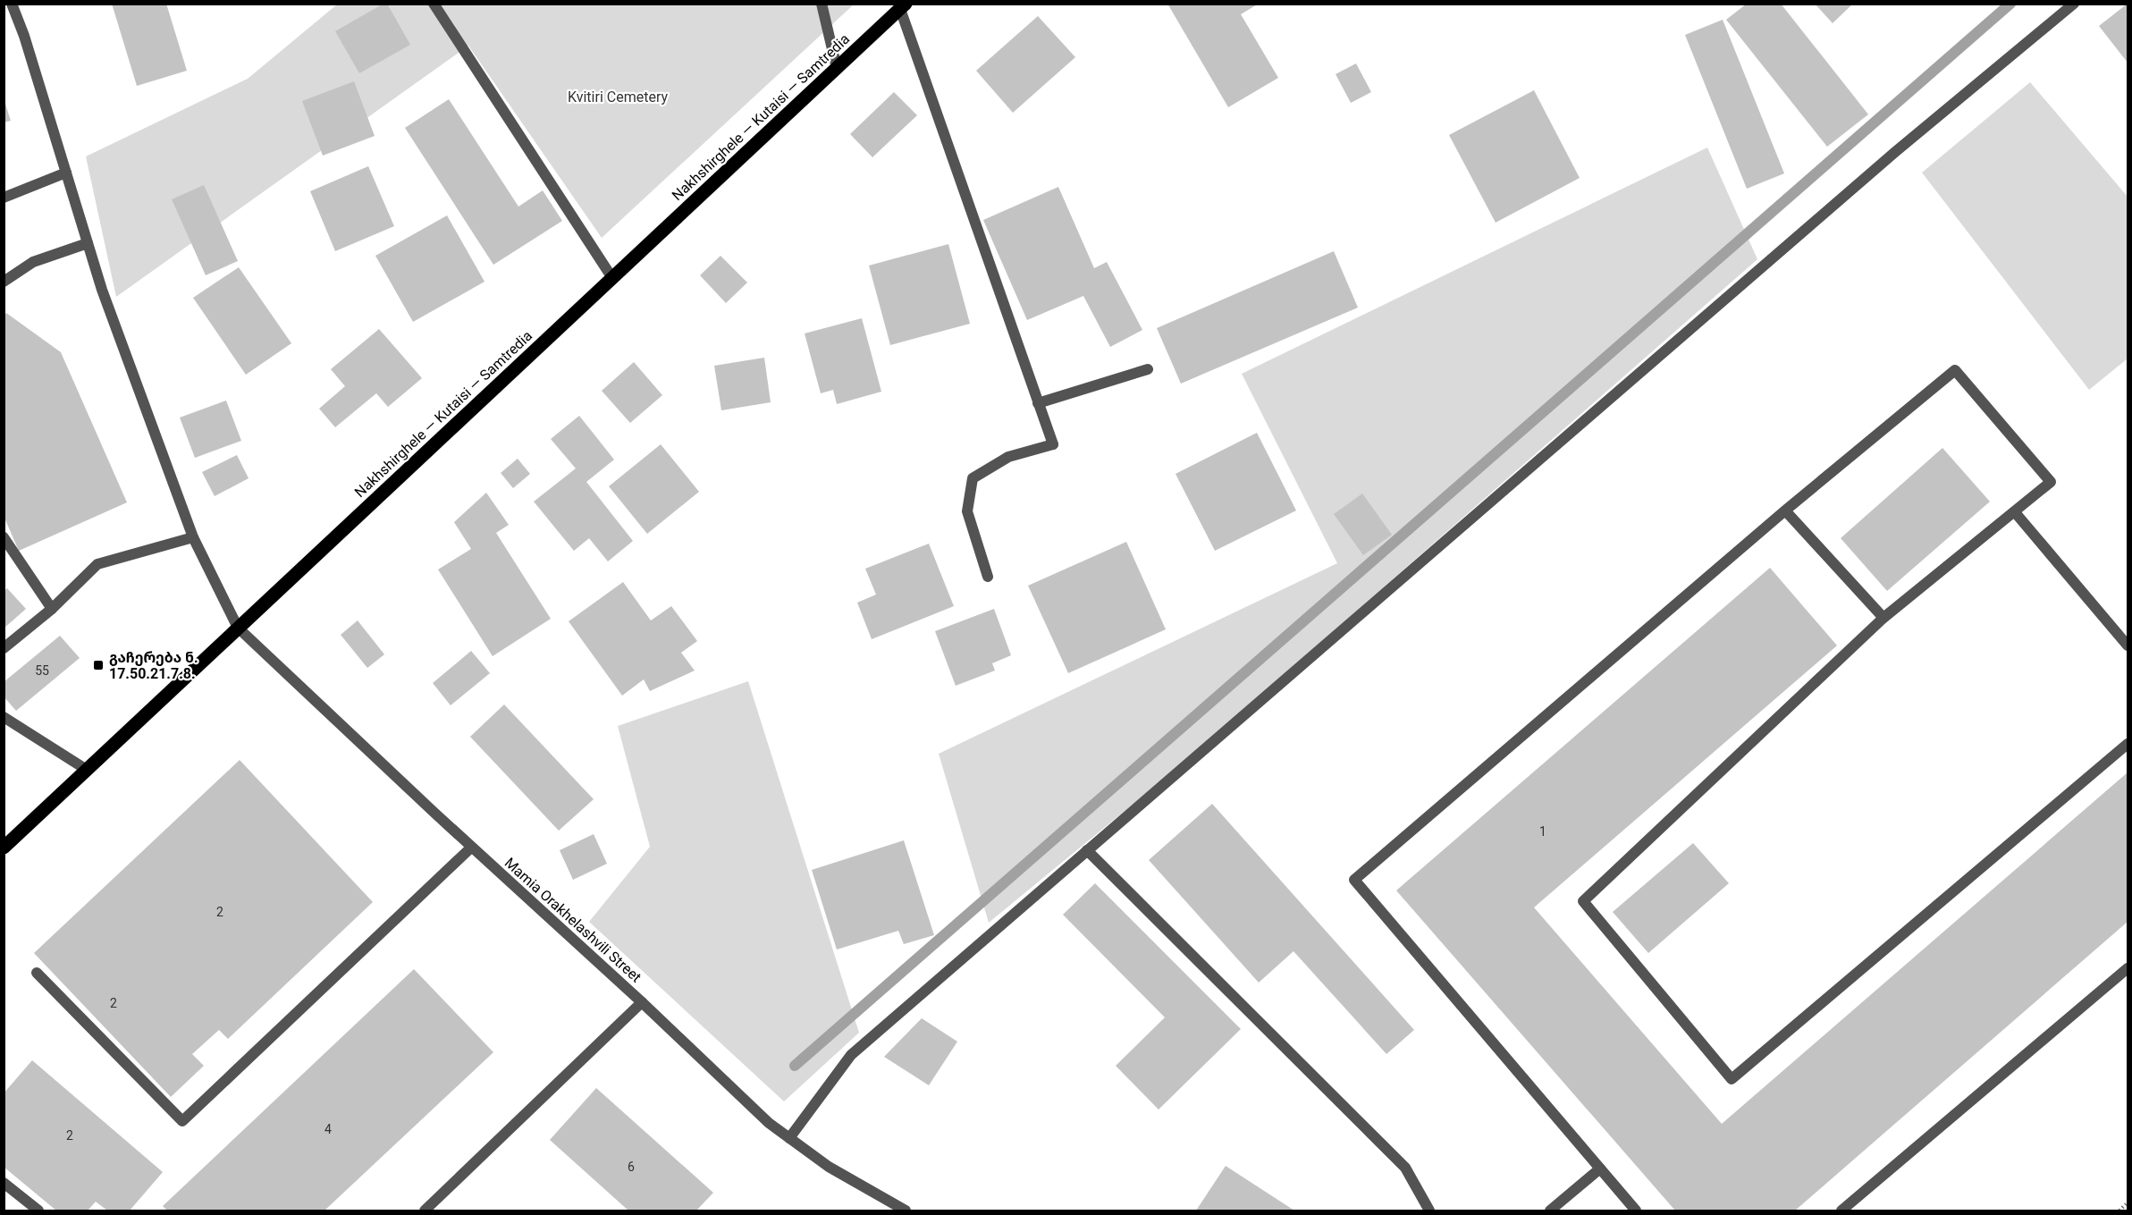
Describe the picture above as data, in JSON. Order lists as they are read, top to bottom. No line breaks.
{"streets":{"main road":["Nakhshirghele — Kutaisi — Samtredia"],"street":["Mamia Orakhelashvili Street"]},"crossings":[["Nakhshirghele — Kutaisi — Samtredia","Mamia Orakhelashvili Street"]],"parks":["Kvitiri Cemetery"],"places":{"transit":["გაჩერება ნ. 17.50.21.7.8."]},"house_numbers":["55","1","2","2","4","2","6"]}
